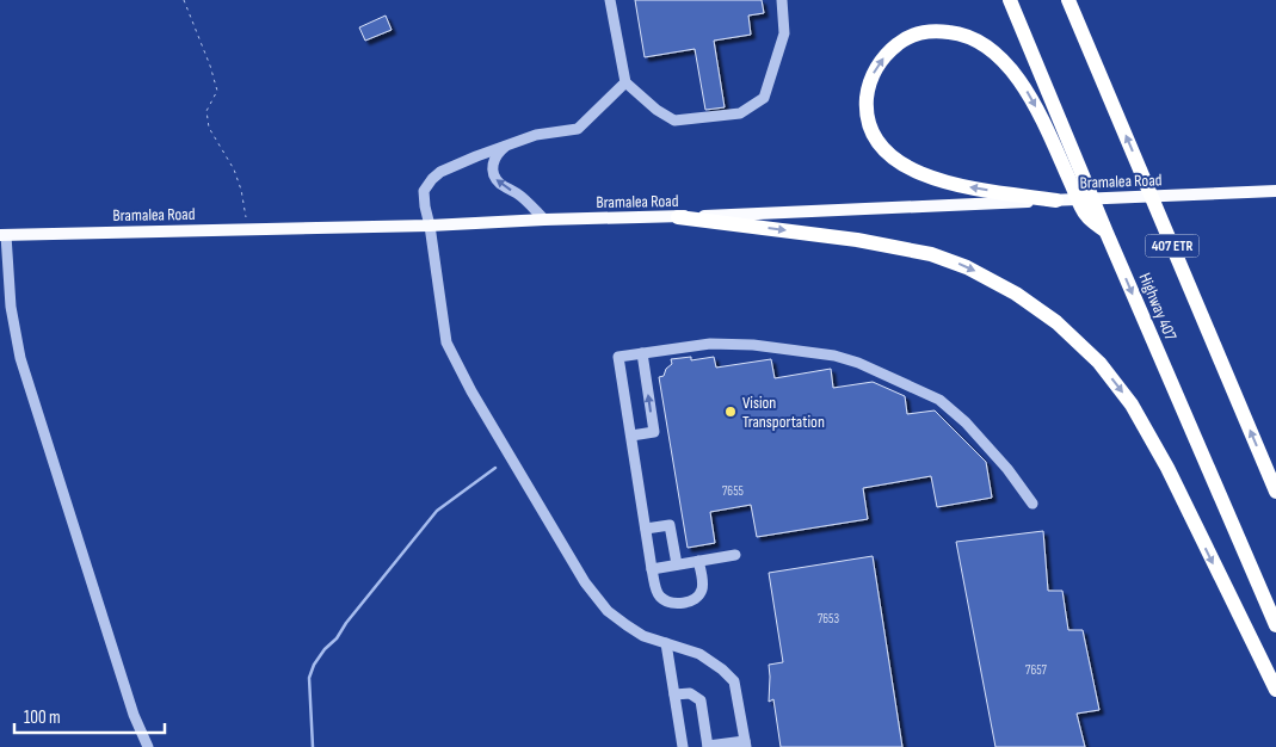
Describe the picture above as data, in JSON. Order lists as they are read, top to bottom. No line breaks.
{"streets":{"highway":["407 ETR","Highway 407"],"main road":["Bramalea Road"]},"places":["Vision Transportation"],"house_numbers":["7655","7653","7657"],"scale_bar":"100 m"}
